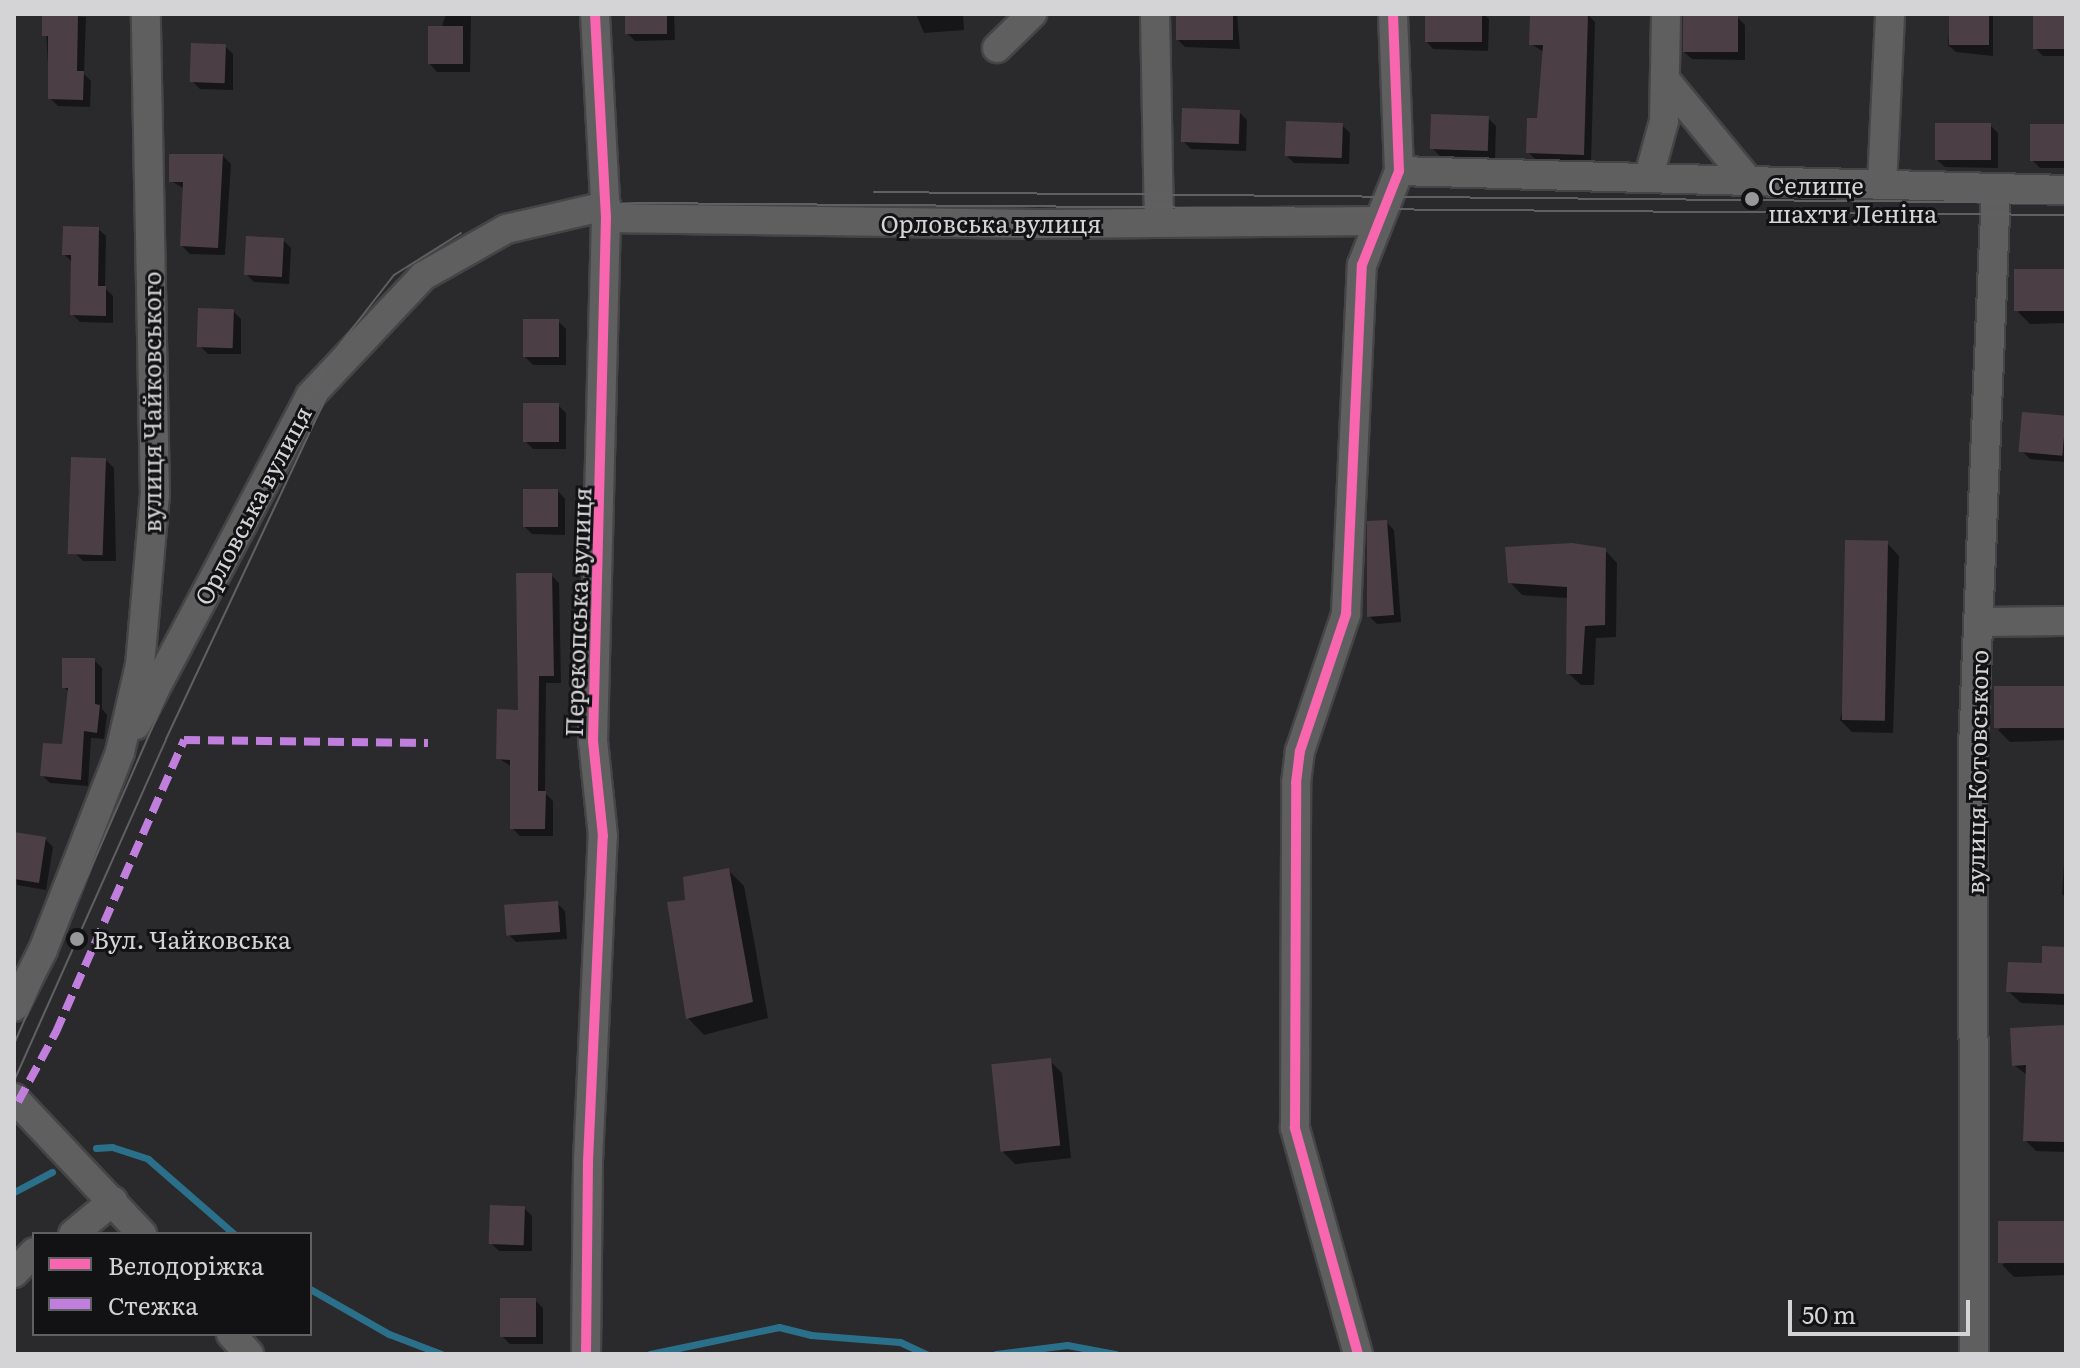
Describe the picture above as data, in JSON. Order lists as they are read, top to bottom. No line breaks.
{"streets":{"street":["Орловська вулиця","вулиця Чайковського","Перекопська вулиця","вулиця Котовського"]},"crossings":[["Орловська вулиця","вулиця Чайковського"],["Орловська вулиця","Перекопська вулиця"]],"places":["Селище шахти Леніна","Вул. Чайковська"],"legend":["Велодоріжка","Стежка"],"scale_bar":"50 m"}
